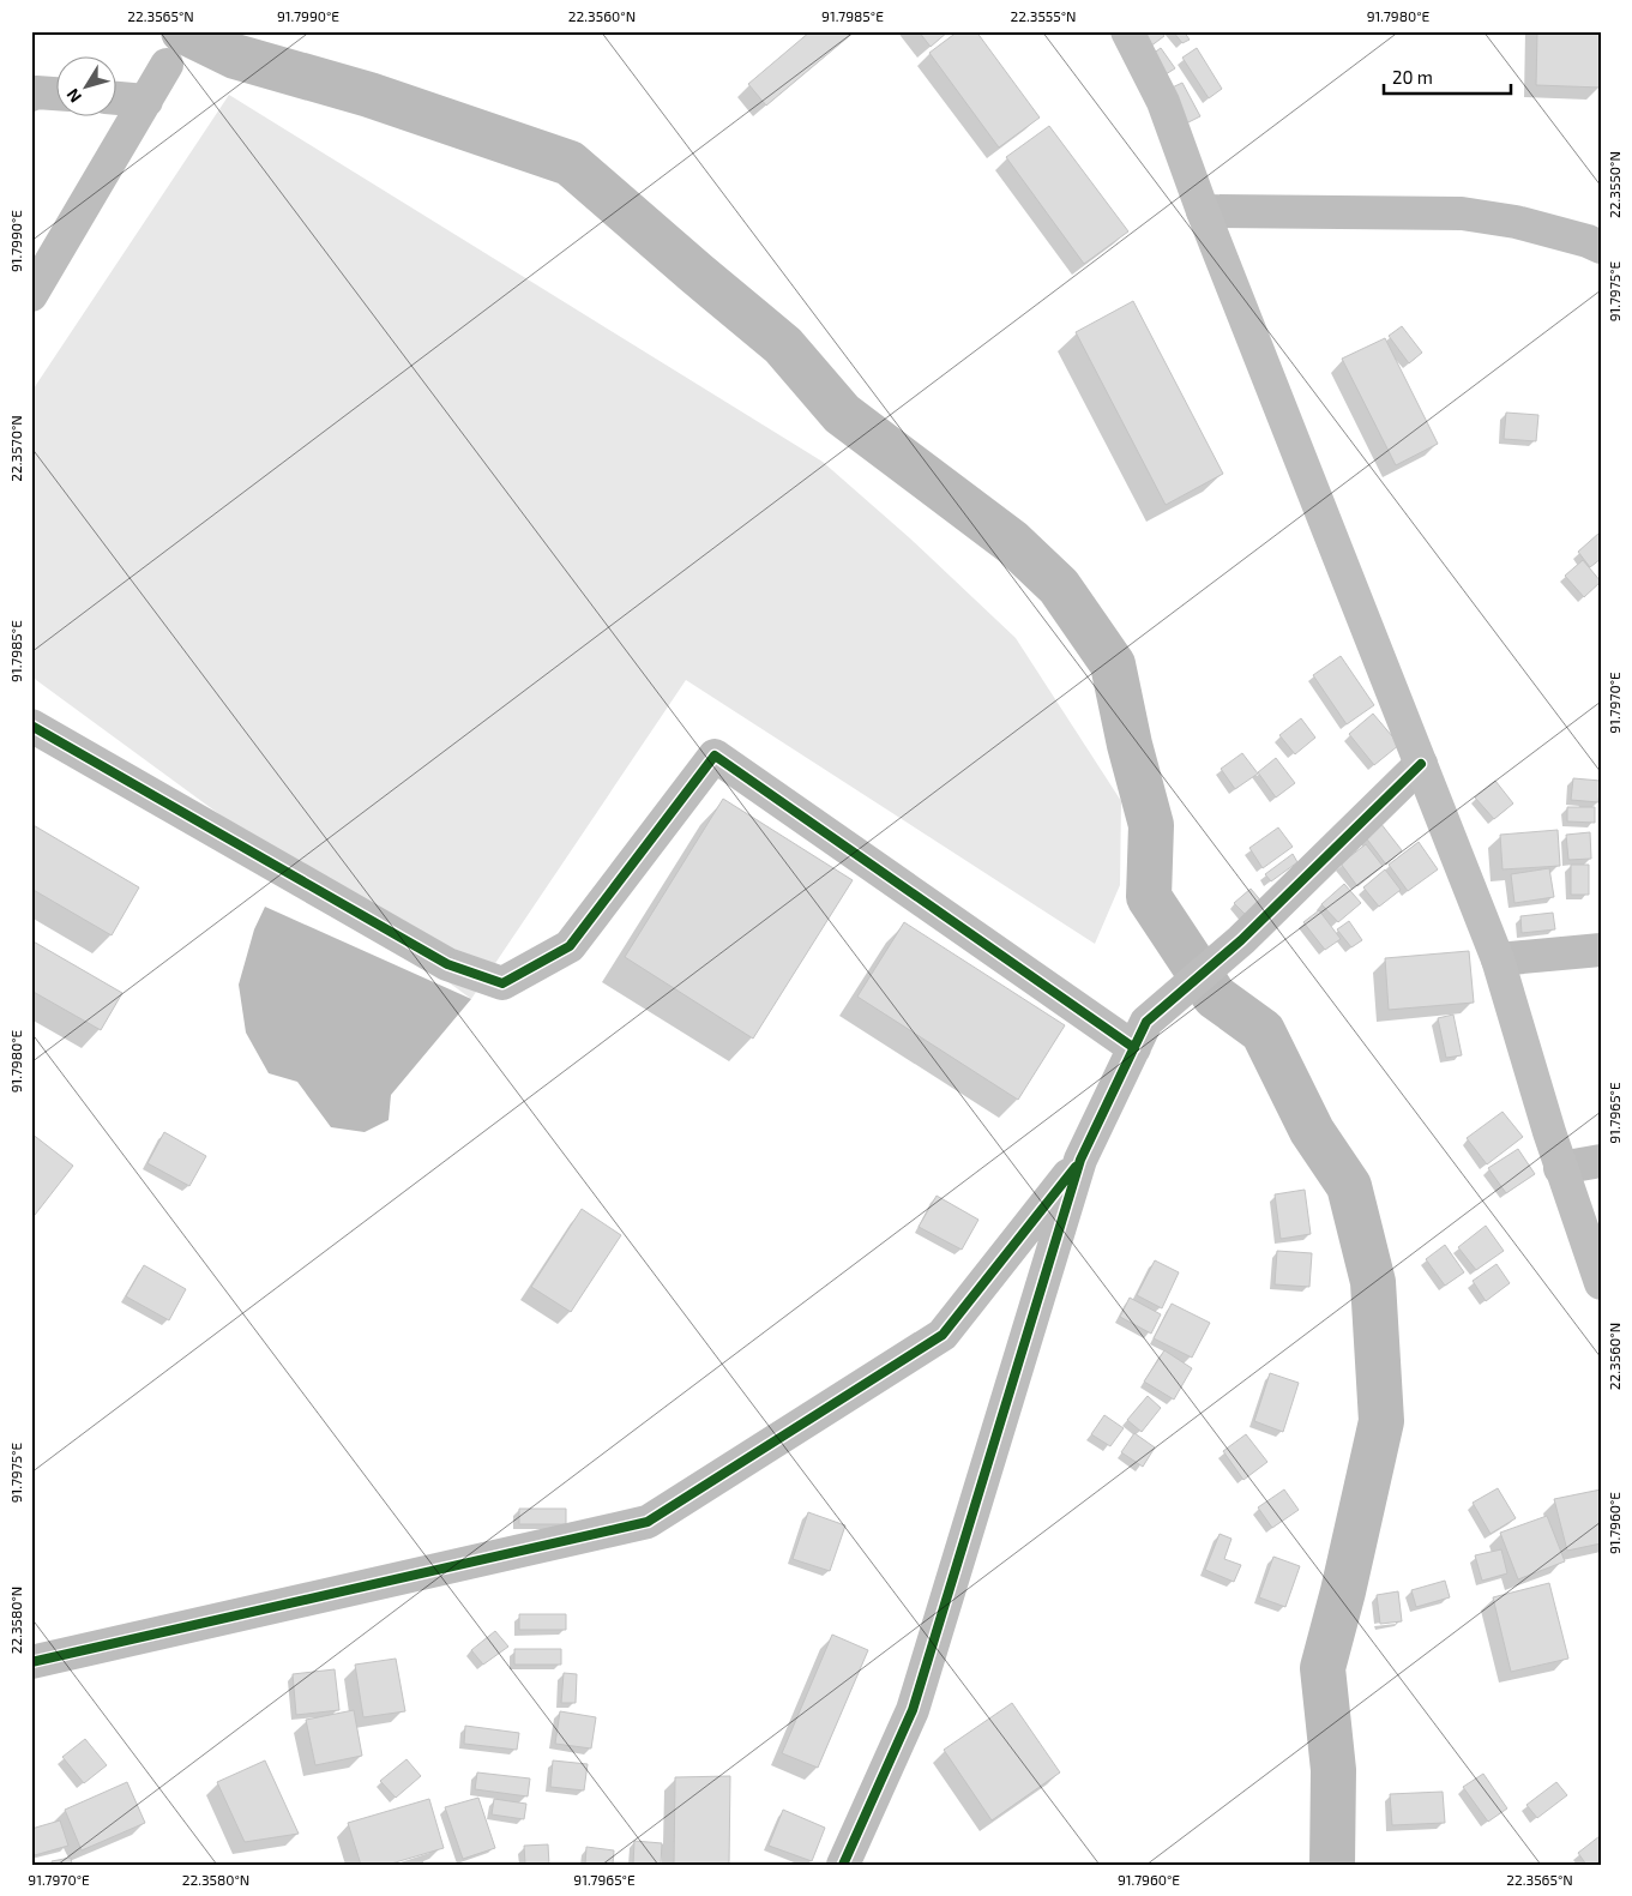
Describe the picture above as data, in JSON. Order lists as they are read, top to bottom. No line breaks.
{"scale_bar":"20 m","north":"bottom left","coordinates":["22.3565°N","91.7990°E","22.3560°N","91.7985°E","22.3555°N","91.7980°E","22.3550°N","91.7975°E","22.3570°N","91.7970°E","91.7965°E","91.7960°E","22.3580°N"]}
